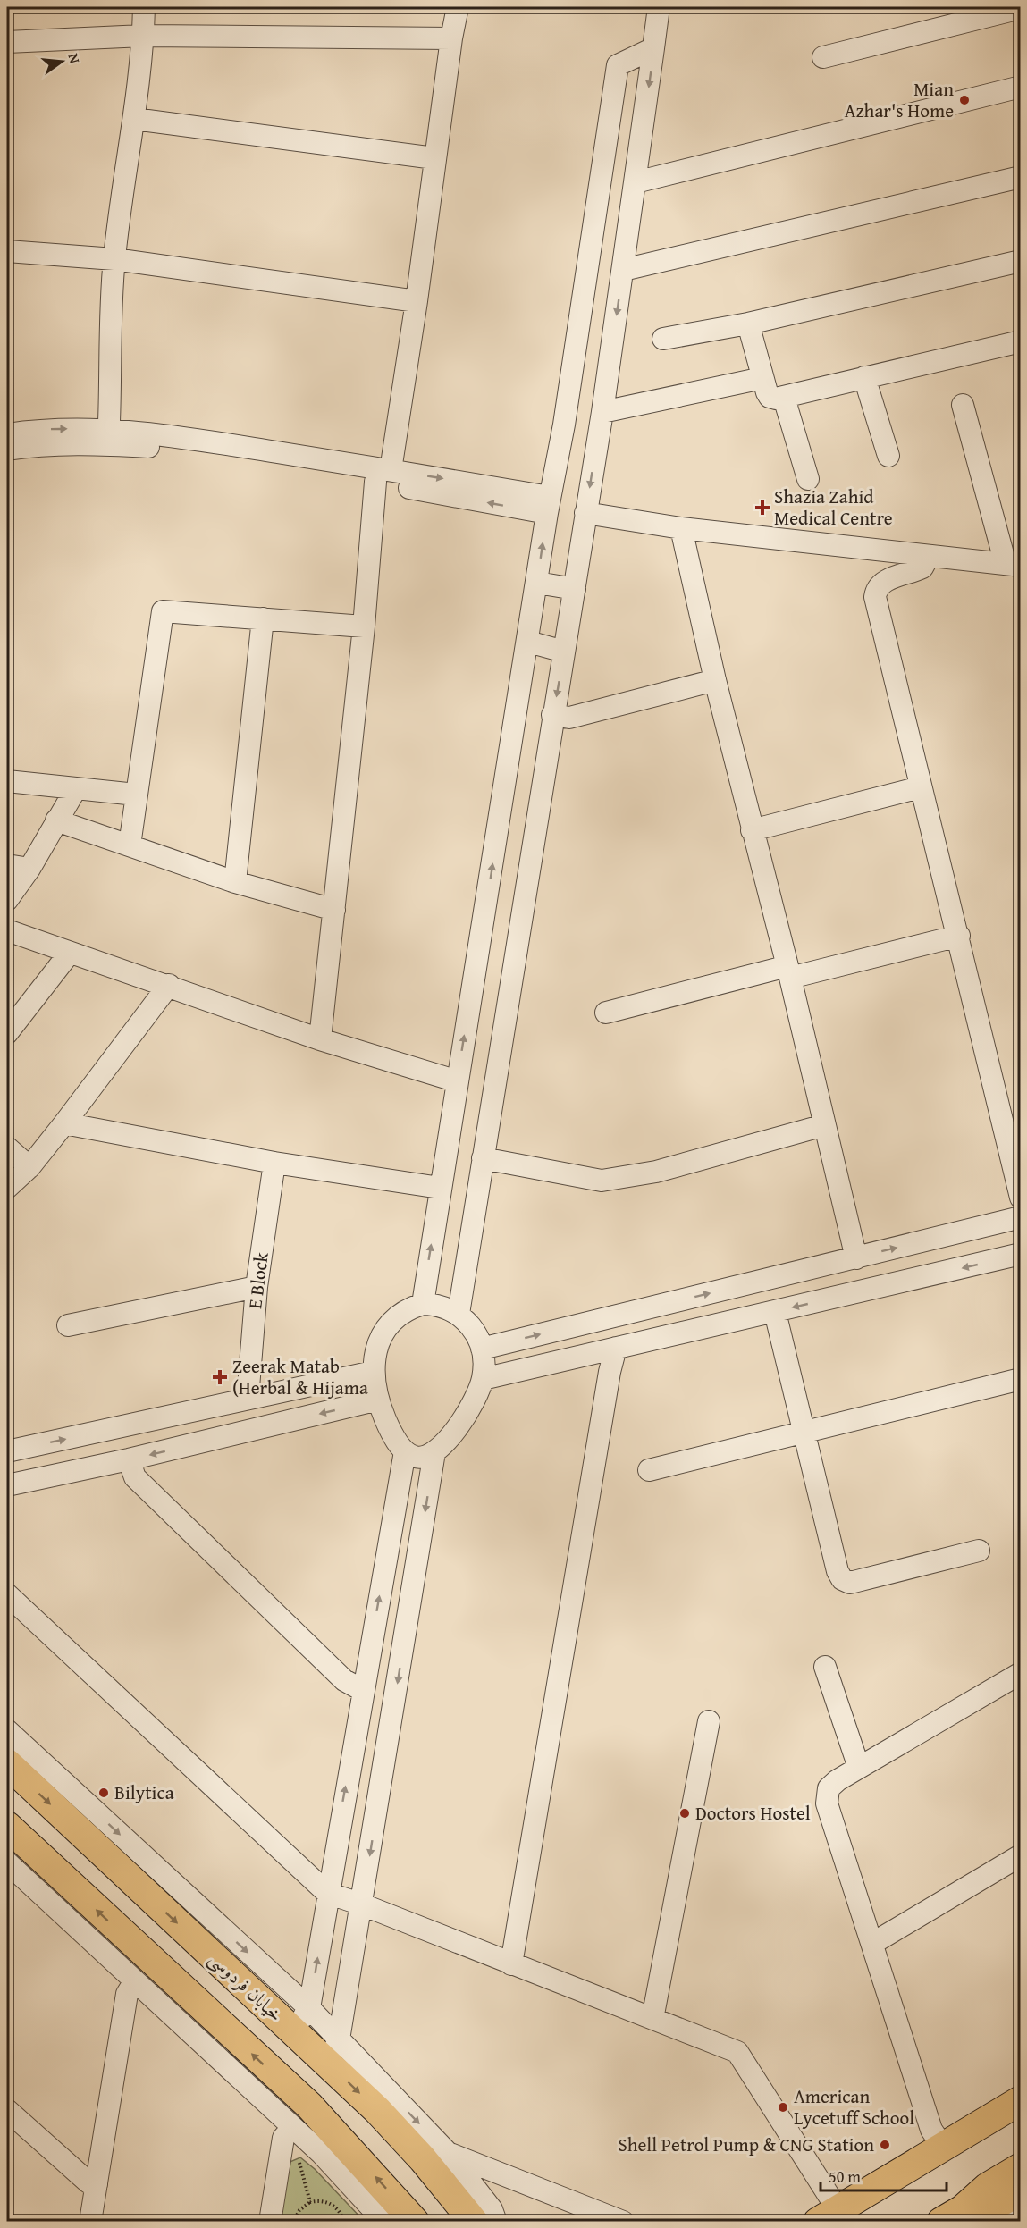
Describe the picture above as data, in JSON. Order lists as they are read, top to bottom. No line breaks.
{"streets":{"main road":["خیابان فردوسی"],"street":["E Block"]},"places":{"other":["Mian Azhar's Home","Bilytica","Doctors Hostel","American Lycetuff School","Shell Petrol Pump & CNG Station"],"health":["Shazia Zahid Medical Centre","Zeerak Matab (Herbal & Hijama"]},"scale_bar":"50 m","north":"right"}
